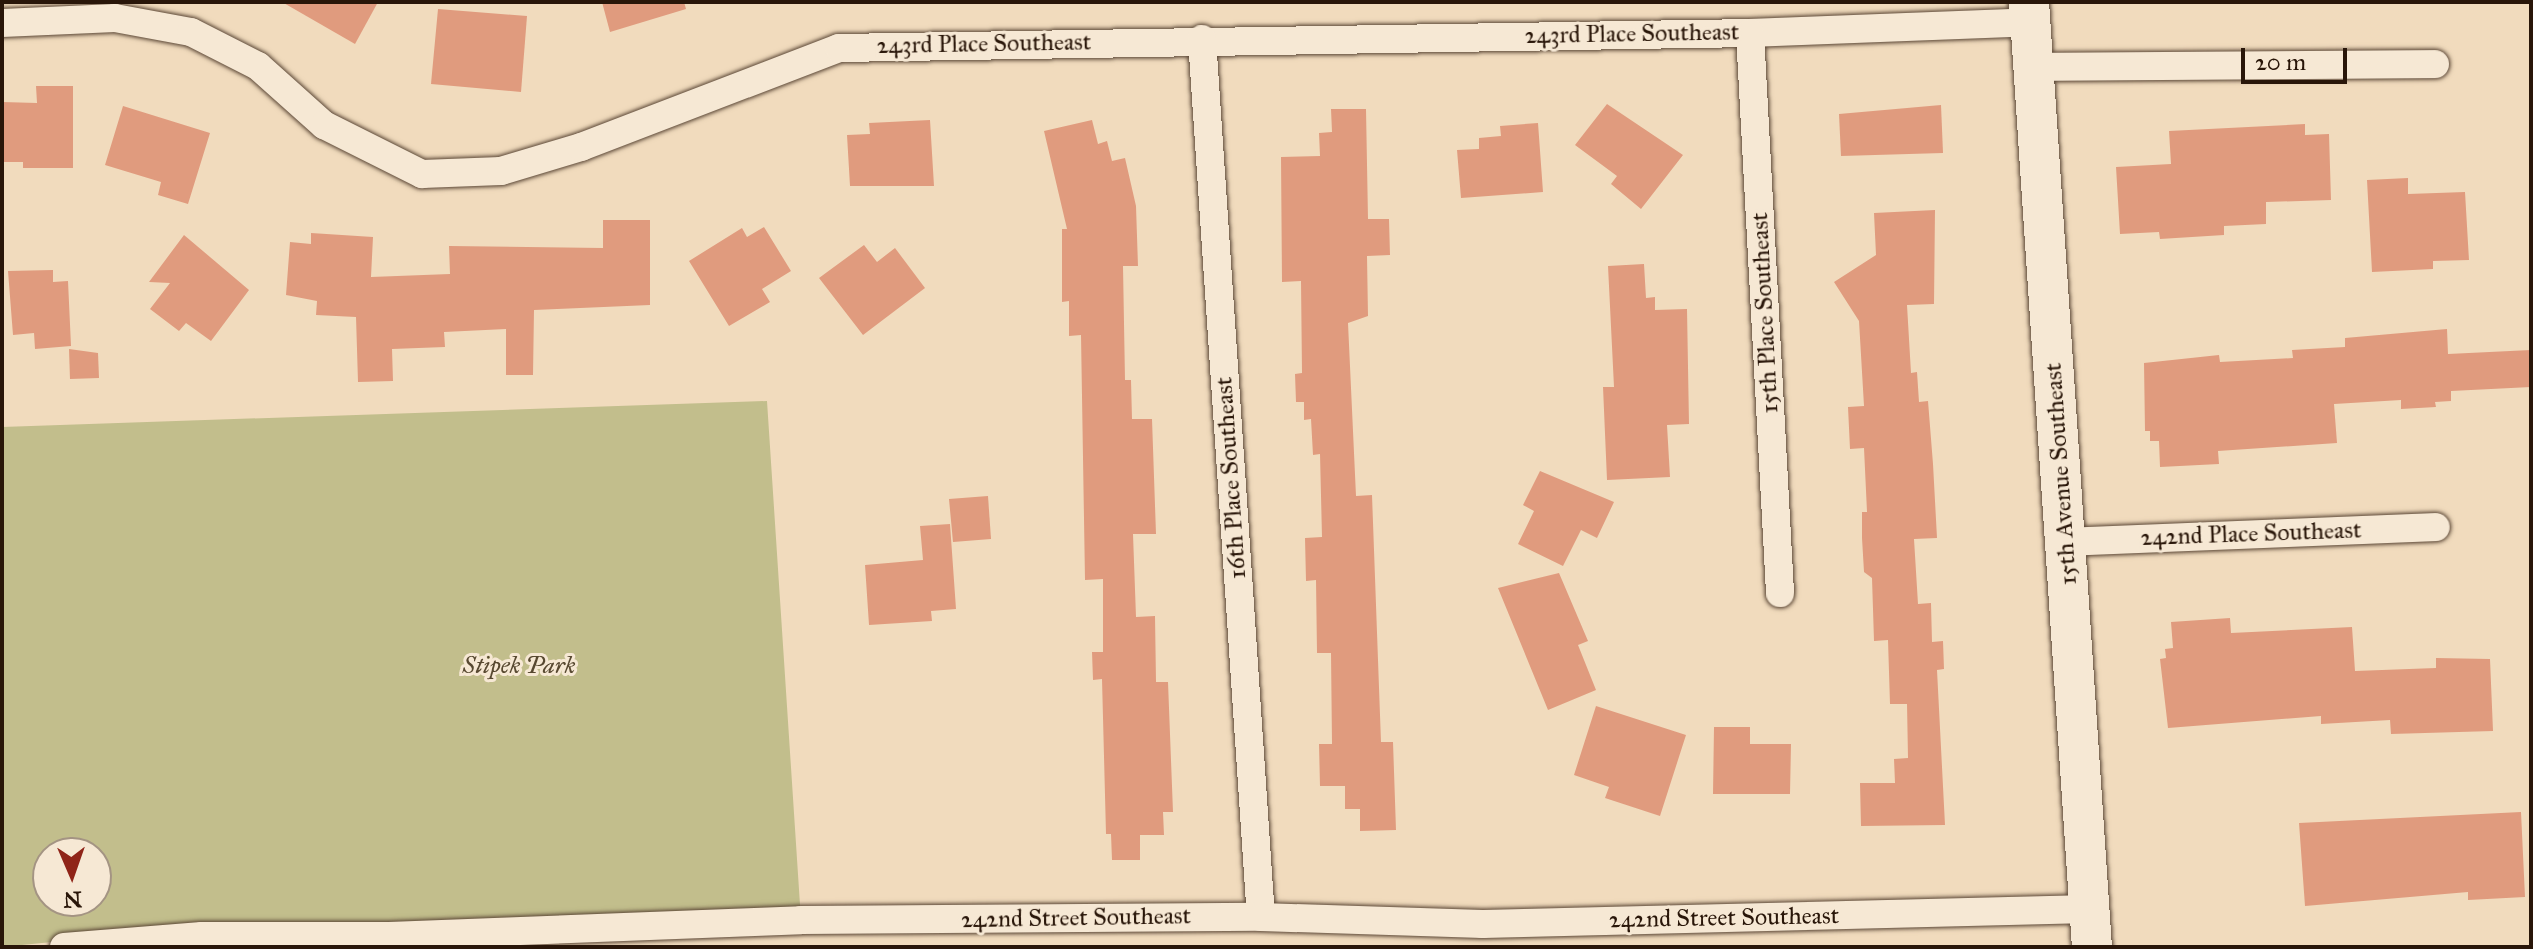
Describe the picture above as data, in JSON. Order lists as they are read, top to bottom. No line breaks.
{"streets":{"street":["243rd Place Southeast","15th Place Southeast","15th Avenue Southeast","16th Place Southeast","242nd Place Southeast","242nd Street Southeast"]},"crossings":[["243rd Place Southeast","15th Place Southeast"],["243rd Place Southeast","15th Avenue Southeast"],["243rd Place Southeast","16th Place Southeast"],["15th Avenue Southeast","242nd Place Southeast"],["15th Avenue Southeast","242nd Street Southeast"],["16th Place Southeast","242nd Street Southeast"]],"parks":["Stipek Park"],"scale_bar":"20 m","north":"bottom"}
